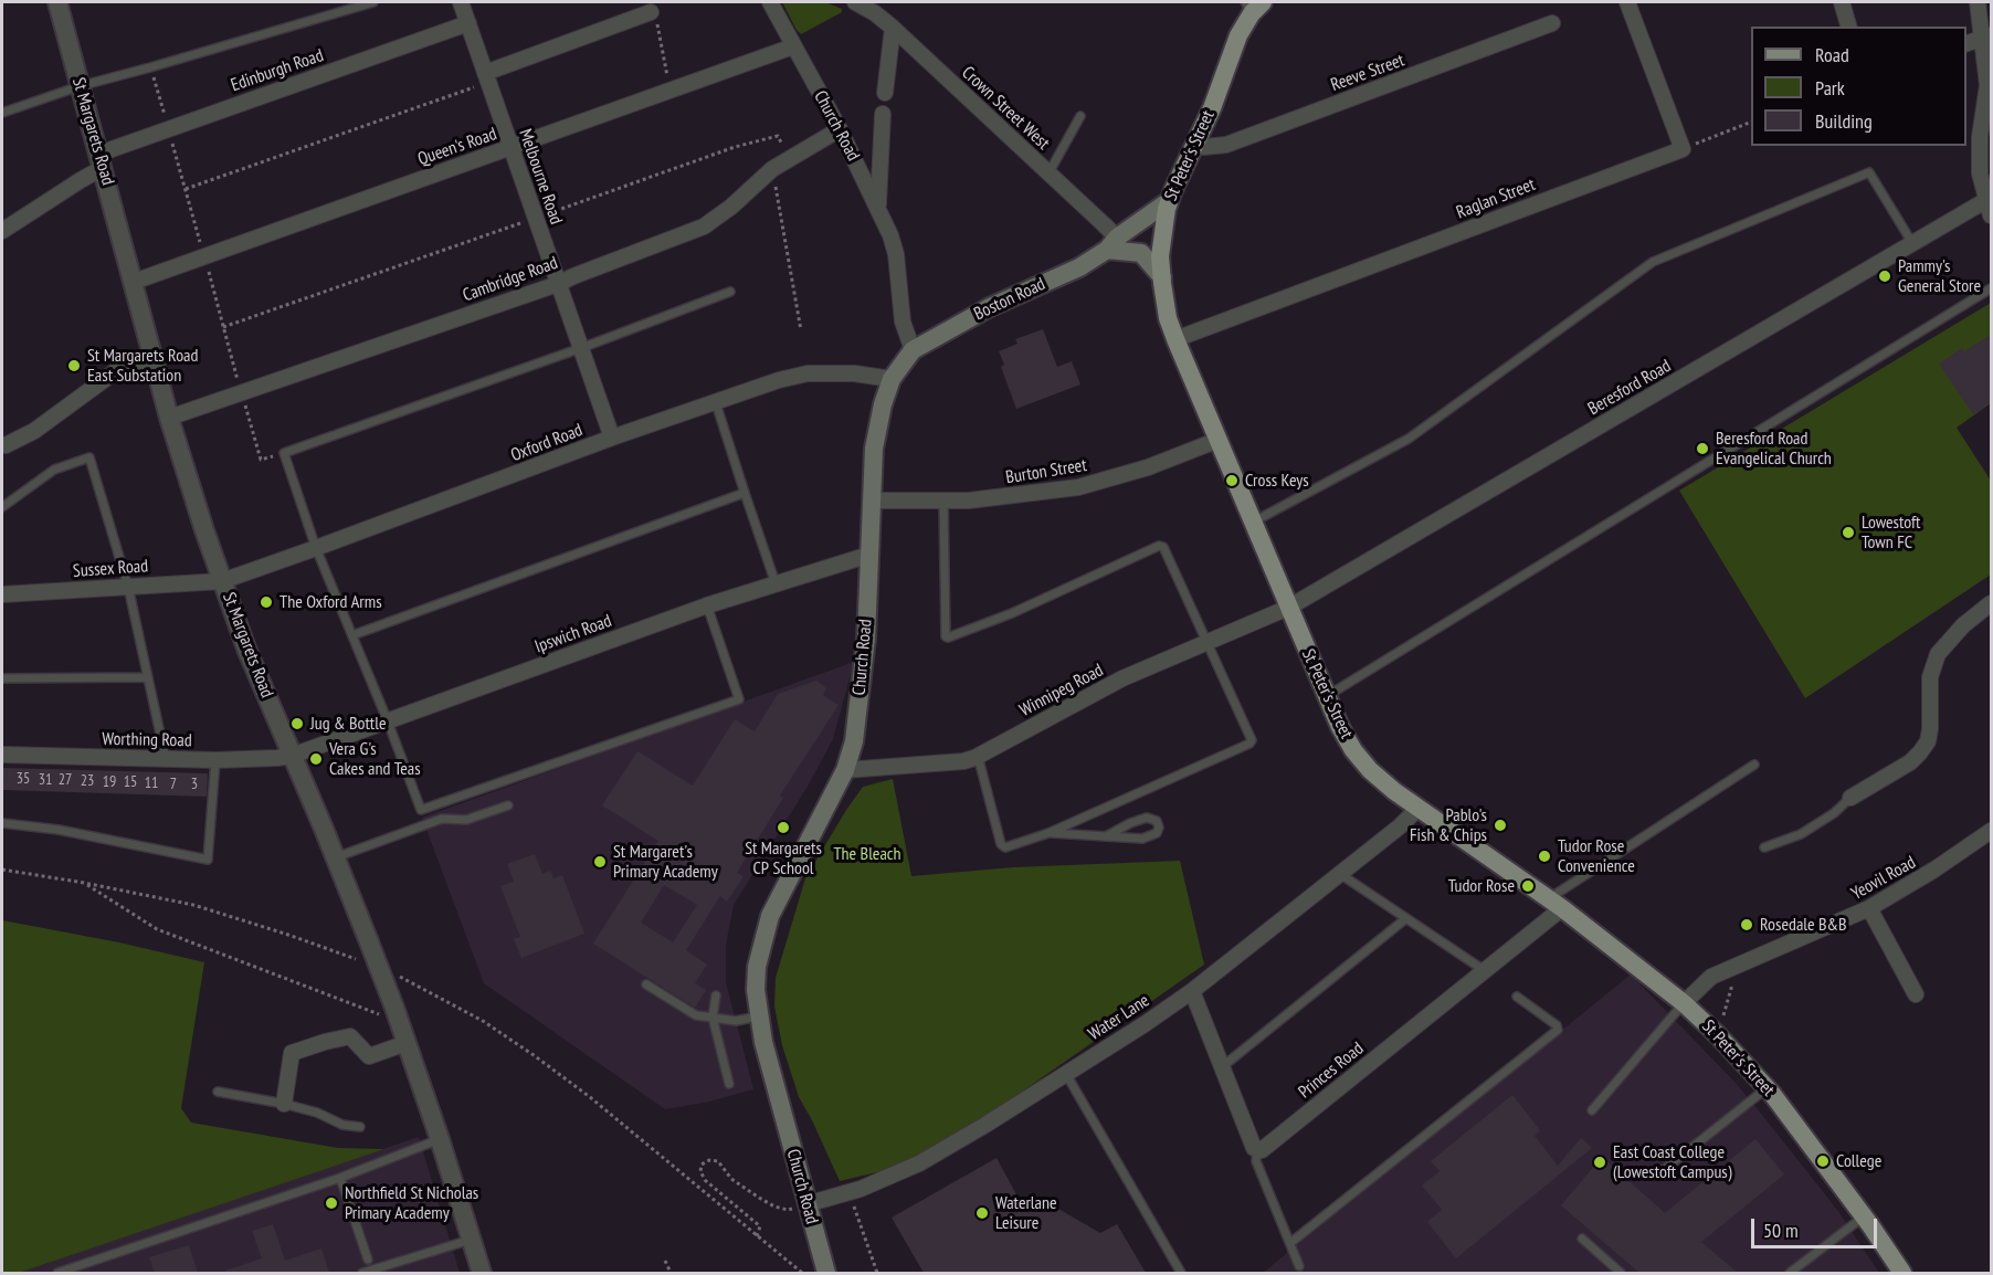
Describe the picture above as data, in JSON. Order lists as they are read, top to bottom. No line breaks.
{"streets":{"main road":["Church Road","St Peter's Street","Boston Road"],"street":["Edinburgh Road","Reeve Street","Crown Street West","St Margarets Road","Queen's Road","Melbourne Road","Raglan Street","Cambridge Road","Beresford Road","Oxford Road","Burton Street","Sussex Road","Ipswich Road","Winnipeg Road","Worthing Road","Yeovil Road","Water Lane","Princes Road"]},"crossings":[["Edinburgh Road","St Margarets Road"],["Edinburgh Road","Melbourne Road"],["Reeve Street","St Peter's Street"],["Crown Street West","Boston Road"],["Church Road","Queen's Road"],["Church Road","Cambridge Road"],["Church Road","Boston Road"],["Church Road","Oxford Road"],["Church Road","Burton Street"],["Church Road","Ipswich Road"],["Church Road","Winnipeg Road"],["Church Road","Water Lane"],["St Margarets Road","Queen's Road"],["St Margarets Road","Cambridge Road"],["St Margarets Road","Oxford Road"],["St Margarets Road","Sussex Road"],["St Margarets Road","Ipswich Road"],["St Margarets Road","Worthing Road"],["Queen's Road","Melbourne Road"],["St Peter's Street","Raglan Street"],["St Peter's Street","Boston Road"],["St Peter's Street","Beresford Road"],["St Peter's Street","Burton Street"],["St Peter's Street","Winnipeg Road"],["St Peter's Street","Yeovil Road"],["St Peter's Street","Water Lane"],["St Peter's Street","Princes Road"],["Melbourne Road","Cambridge Road"],["Melbourne Road","Oxford Road"],["Beresford Road","Winnipeg Road"],["Oxford Road","Sussex Road"],["Ipswich Road","Worthing Road"]],"parks":["The Bleach"],"places":["Pammy's General Store","St Margarets Road East Substation","Beresford Road Evangelical Church","Cross Keys","Lowestoft Town FC","The Oxford Arms","Jug & Bottle","Vera G's Cakes and Teas","Pablo's Fish & Chips","St Margarets CP School","Tudor Rose Convenience","St Margaret's Primary Academy","Tudor Rose","Rosedale B&B","College","East Coast College (Lowestoft Campus)","Northfield St Nicholas Primary Academy","Waterlane Leisure"],"house_numbers":["35","31","27","23","19","15","11","7","3"],"legend":["Road","Park","Building"],"scale_bar":"50 m"}
